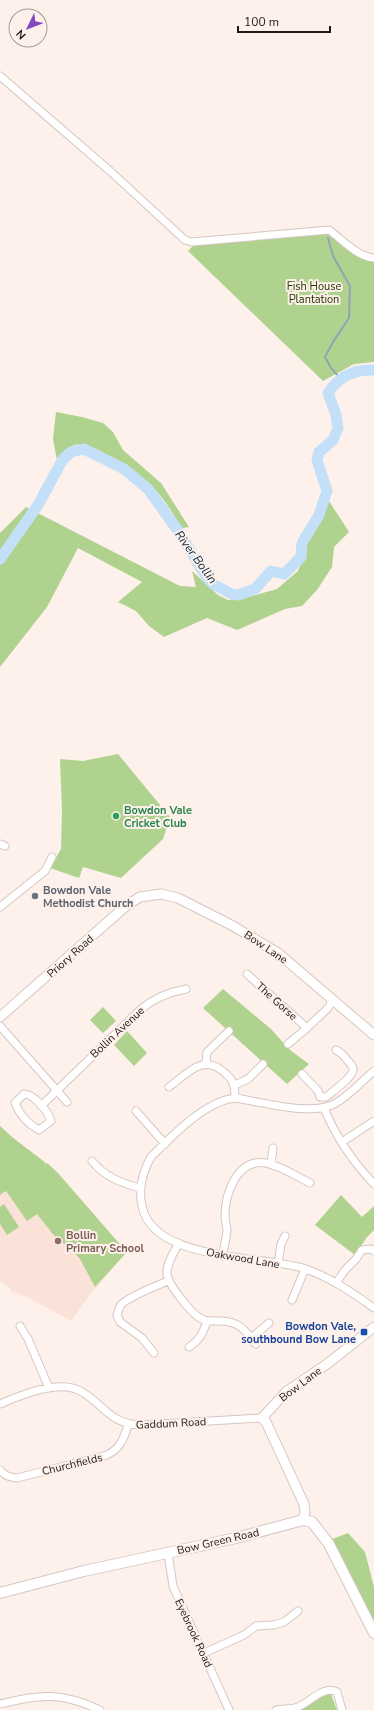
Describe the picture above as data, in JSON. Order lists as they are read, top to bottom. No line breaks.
{"streets":{"main road":["Bow Green Road"],"street":["Bow Lane","Priory Road","The Gorse","Bollin Avenue","Oakwood Lane","Gaddum Road","Churchfields","Eyebrook Road"]},"crossings":[["Bow Lane","Priory Road"],["Bow Lane","The Gorse"],["Bow Lane","Gaddum Road"],["Gaddum Road","Churchfields"],["Bow Green Road","Eyebrook Road"]],"water":["River Bollin"],"parks":["Fish House Plantation"],"places":{"other":["Bowdon Vale Cricket Club","Bowdon Vale Methodist Church","Bollin Primary School"],"transit":["Bowdon Vale, southbound Bow Lane"]},"scale_bar":"100 m","north":"bottom left"}
